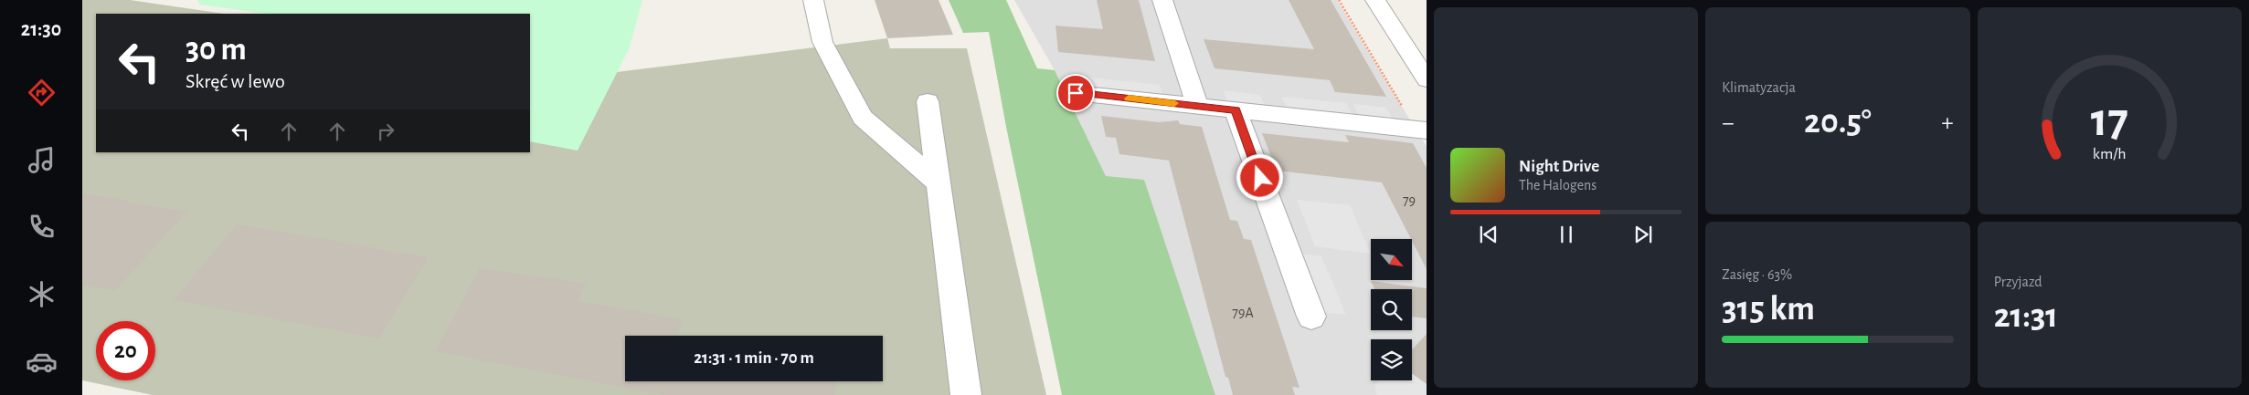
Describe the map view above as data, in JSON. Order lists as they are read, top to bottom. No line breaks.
{"house_numbers":["79","79A"],"north":"bottom right","page":{"tabs":"21:30","tile":["Klimatyzacja",["Zasięg · 63%","315 km"],["Przyjazd","21:31"]],"turn":["30 m","Skręć w lewo"],"heat":["−","20.5°","+"],"song":["Night Drive","The Halogens"],"limit":"20","trip":"21:31 · 1 min · 70 m","gauge":["17","km/h"]}}
